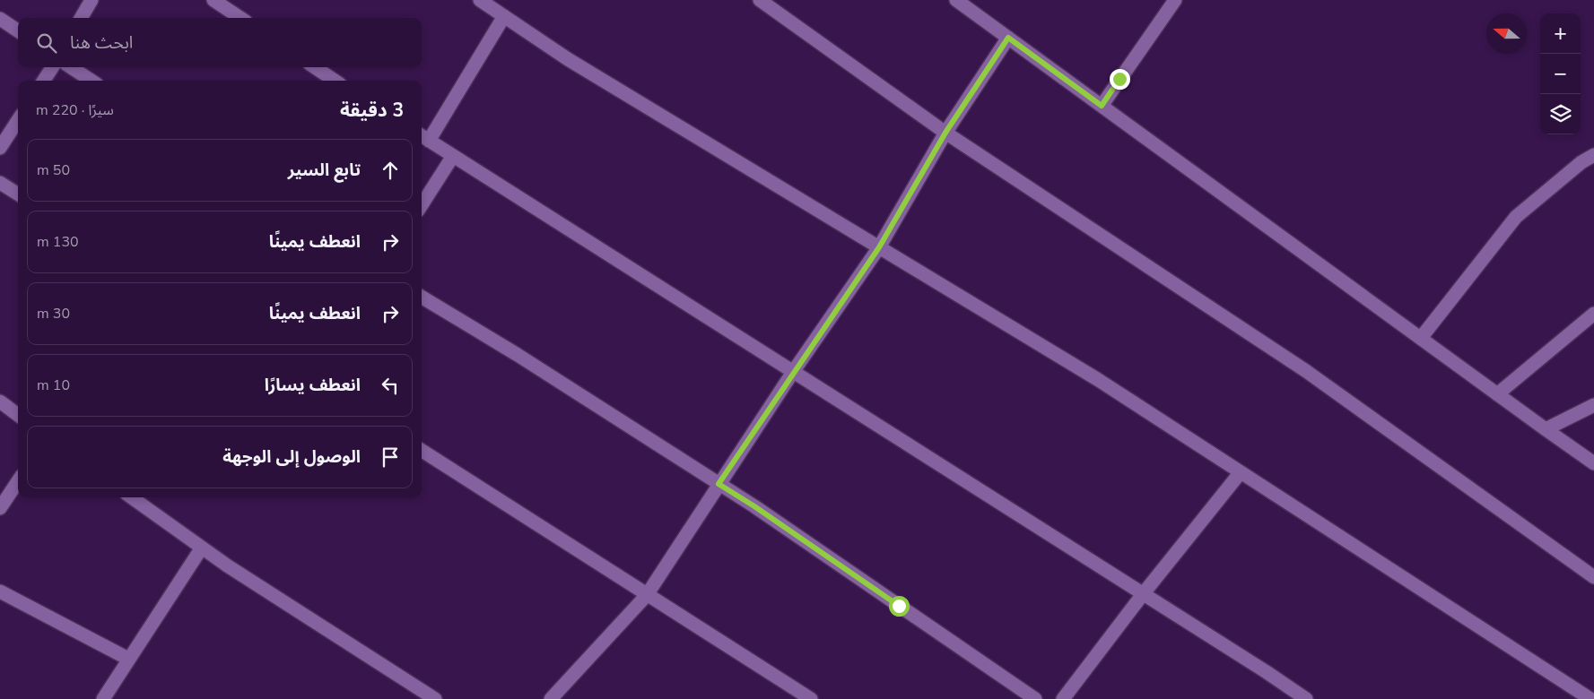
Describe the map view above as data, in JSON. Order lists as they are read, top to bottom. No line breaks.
{"north":"left","page":{"map_buttons":["+","−"],"search":"ابحث هنا","heading":["3 دقيقة","سيرًا · 220 m"],"list":[["تابع السير","50 m"],["انعطف يمينًا","130 m"],["انعطف يمينًا","30 m"],["انعطف يسارًا","10 m"],"الوصول إلى الوجهة"]}}
